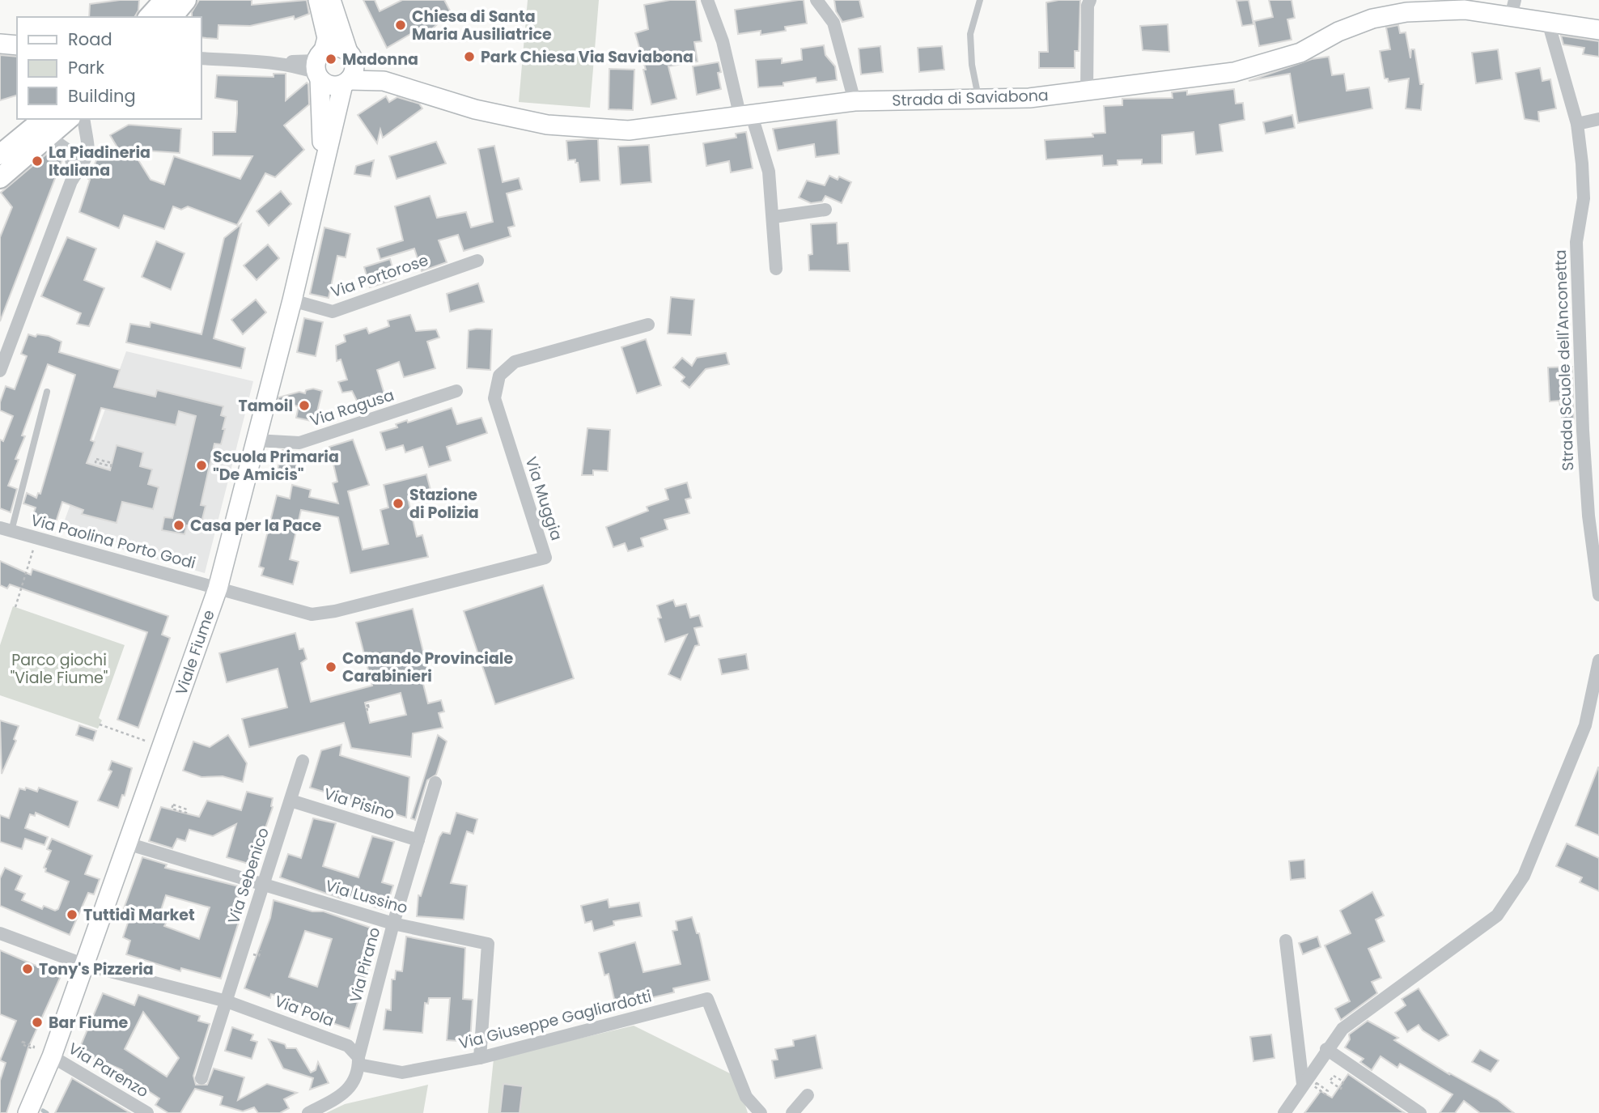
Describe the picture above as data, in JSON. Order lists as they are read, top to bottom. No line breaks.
{"streets":{"street":["Strada di Saviabona","Via Portorose","Strada Scuole dell'Anconetta","Via Ragusa","Via Muggia","Via Paolina Porto Godi","Viale Fiume","Via Pisino","Via Sebenico","Via Lussino","Via Pirano","Via Pola","Via Giuseppe Gagliardotti","Via Parenzo"]},"crossings":[["Strada di Saviabona","Strada Scuole dell'Anconetta"],["Strada di Saviabona","Viale Fiume"],["Via Portorose","Viale Fiume"],["Via Ragusa","Viale Fiume"],["Via Muggia","Via Paolina Porto Godi"],["Via Muggia","Viale Fiume"],["Via Paolina Porto Godi","Viale Fiume"],["Viale Fiume","Via Lussino"],["Viale Fiume","Via Pola"],["Viale Fiume","Via Parenzo"],["Via Pisino","Via Sebenico"],["Via Pisino","Via Pirano"],["Via Sebenico","Via Lussino"],["Via Sebenico","Via Pola"],["Via Lussino","Via Pirano"],["Via Lussino","Via Giuseppe Gagliardotti"],["Via Pirano","Via Pola"],["Via Pirano","Via Giuseppe Gagliardotti"],["Via Pola","Via Giuseppe Gagliardotti"]],"parks":["Parco giochi \"Viale Fiume\""],"places":["Chiesa di Santa Maria Ausiliatrice","Park Chiesa Via Saviabona","Madonna","La Piadineria Italiana","Tamoil","Scuola Primaria \"De Amicis\"","Stazione di Polizia","Casa per la Pace","Comando Provinciale Carabinieri","Tuttidì Market","Tony's Pizzeria","Bar Fiume"],"legend":["Road","Park","Building"]}
